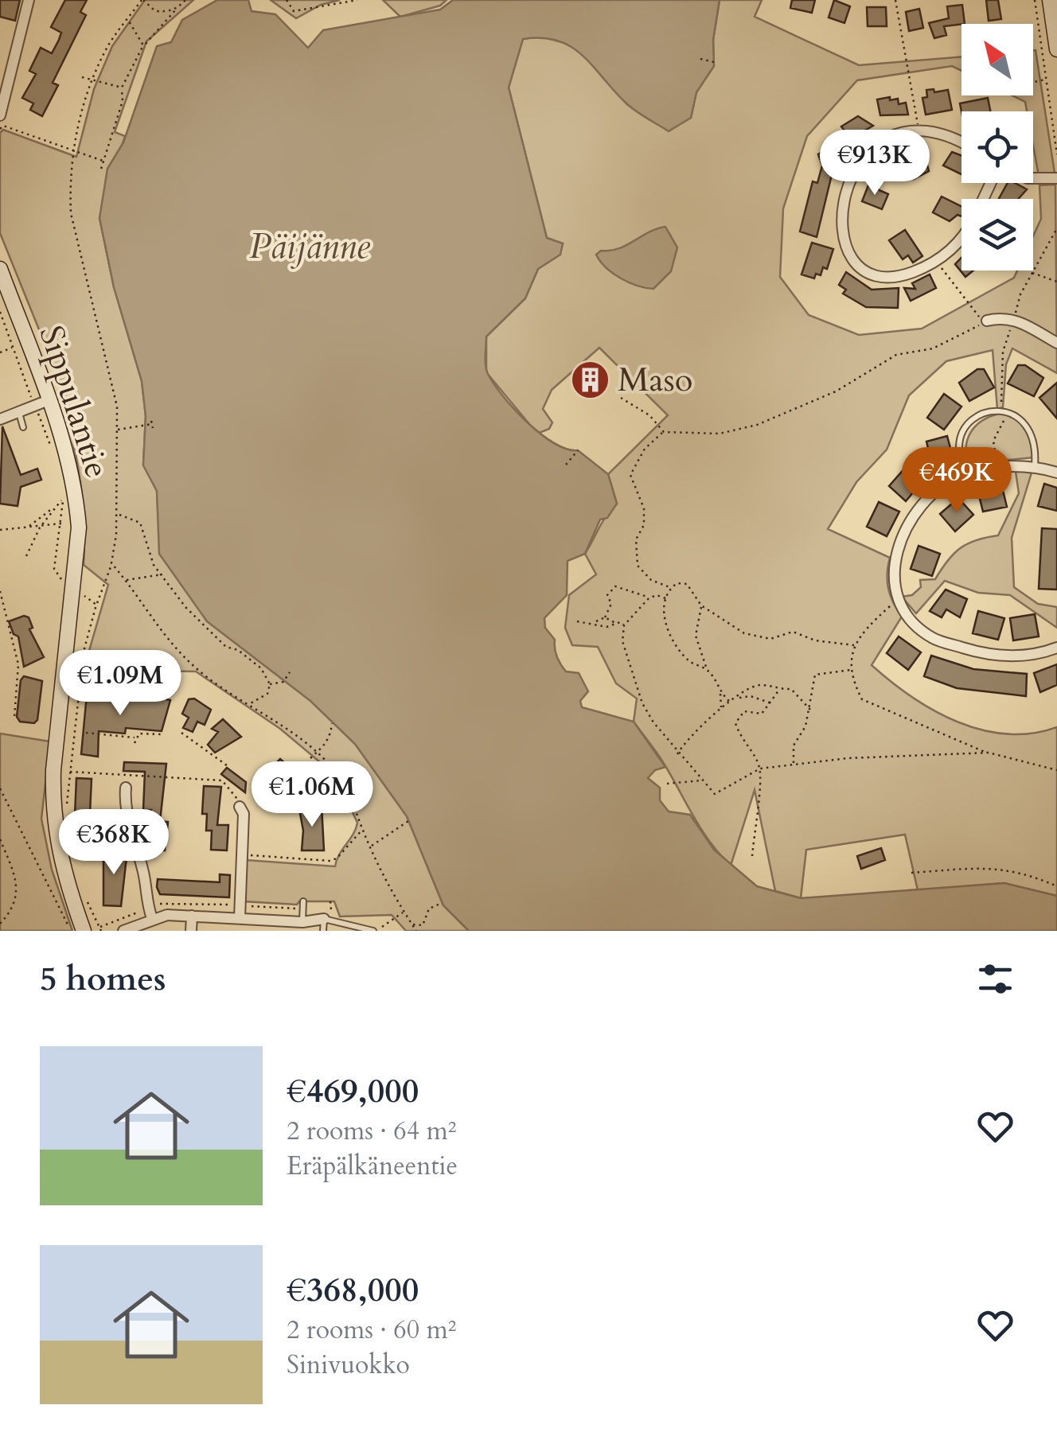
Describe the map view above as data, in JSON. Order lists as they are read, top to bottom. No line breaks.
{"streets":{"street":["Sippulantie"]},"water":["Päijänne"],"places":{"building":["Maso"]},"north":"top left","page":{"price":["€913K","€469K","€1.09M","€1.06M","€368K"],"heading":"5 homes","list":[{"name":"€469,000","note":"2 rooms · 64 m² · Eräpälkäneentie"},{"name":"€368,000","note":"2 rooms · 60 m² · Sinivuokko"}]}}
